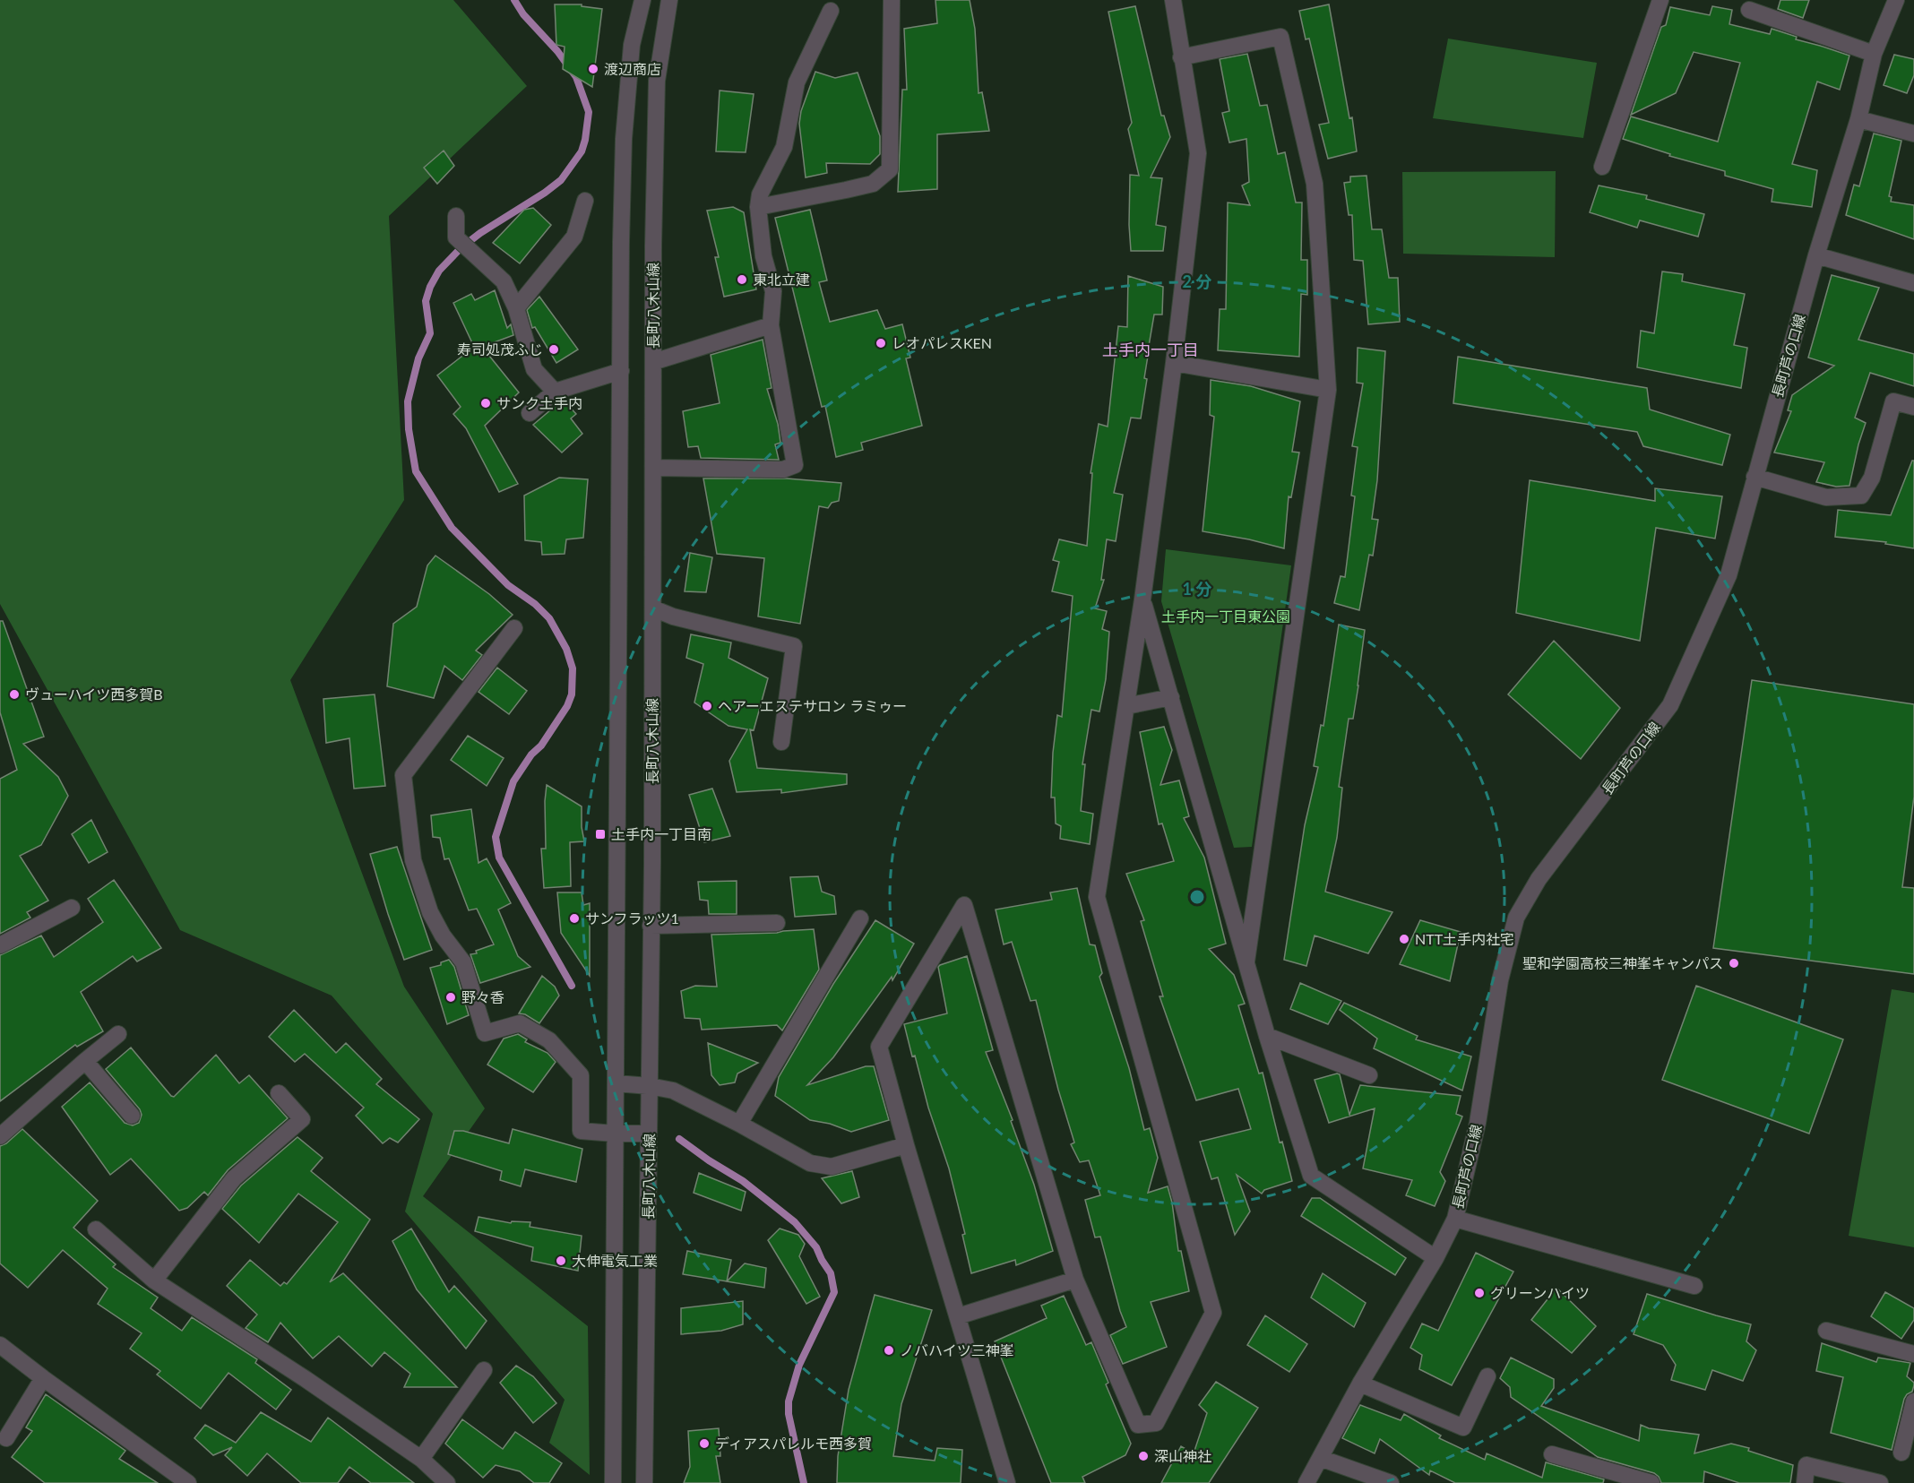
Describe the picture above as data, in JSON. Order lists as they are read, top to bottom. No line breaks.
{"streets":{"street":["長町八木山線","長町芦の口線"]},"districts":["土手内一丁目"],"parks":["土手内一丁目東公園"],"places":{"other":["渡辺商店","東北立建","レオパレスKEN","寿司処茂ふじ","サンク土手内","ヴューハイツ西多賀B","ヘアーエステサロン ラミゥー","サンフラッツ1","NTT土手内社宅","聖和学園高校三神峯キャンパス","野々香","大伸電気工業","グリーンハイツ","ノバハイツ三神峯","ディアスパレルモ西多賀","深山神社"],"transit":["土手内一丁目南"]},"rings":["2 分","1 分"]}
